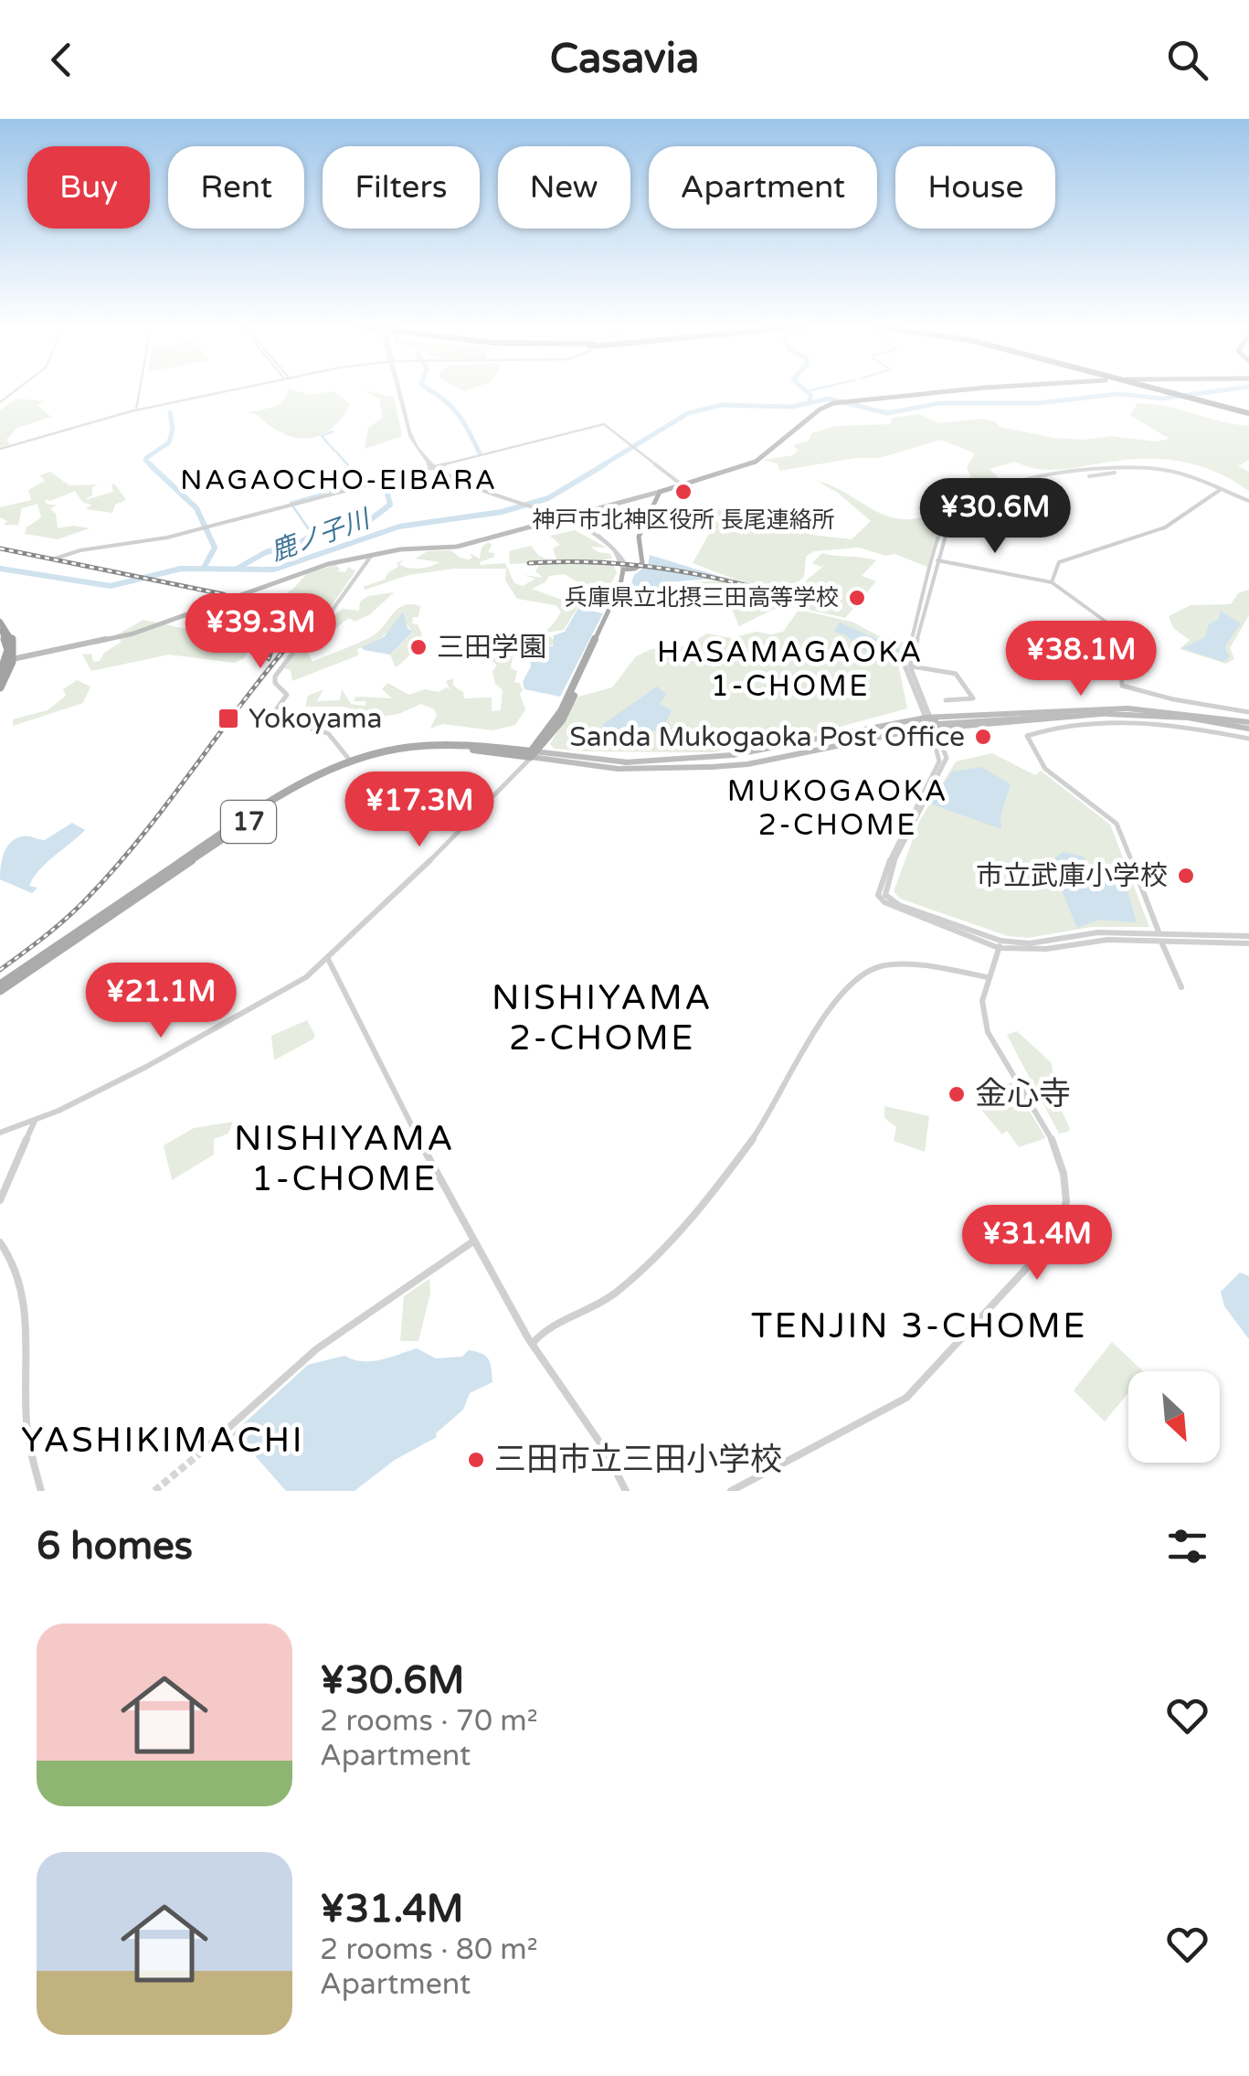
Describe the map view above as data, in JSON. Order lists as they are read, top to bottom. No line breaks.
{"streets":{"main road":["17"]},"districts":["NAGAOCHO-EIBARA","HASAMAGAOKA 1-CHOME","MUKOGAOKA 2-CHOME","NISHIYAMA 2-CHOME","NISHIYAMA 1-CHOME","TENJIN 3-CHOME","YASHIKIMACHI"],"water":["鹿ノ子川"],"places":{"other":["神戸市北神区役所 長尾連絡所","兵庫県立北摂三田高等学校","三田学園","Sanda Mukogaoka Post Office","市立武庫小学校","金心寺","三田市立三田小学校"],"transit":["Yokoyama"]},"north":"bottom right","page":{"header":"Casavia","chip":["Buy","Rent","Filters","New","Apartment","House"],"price":["¥30.6M","¥39.3M","¥38.1M","¥17.3M","¥21.1M","¥31.4M"],"heading":"6 homes","list":[{"name":"¥30.6M","note":"2 rooms · 70 m² · Apartment"},{"name":"¥31.4M","note":"2 rooms · 80 m² · Apartment"}]}}
